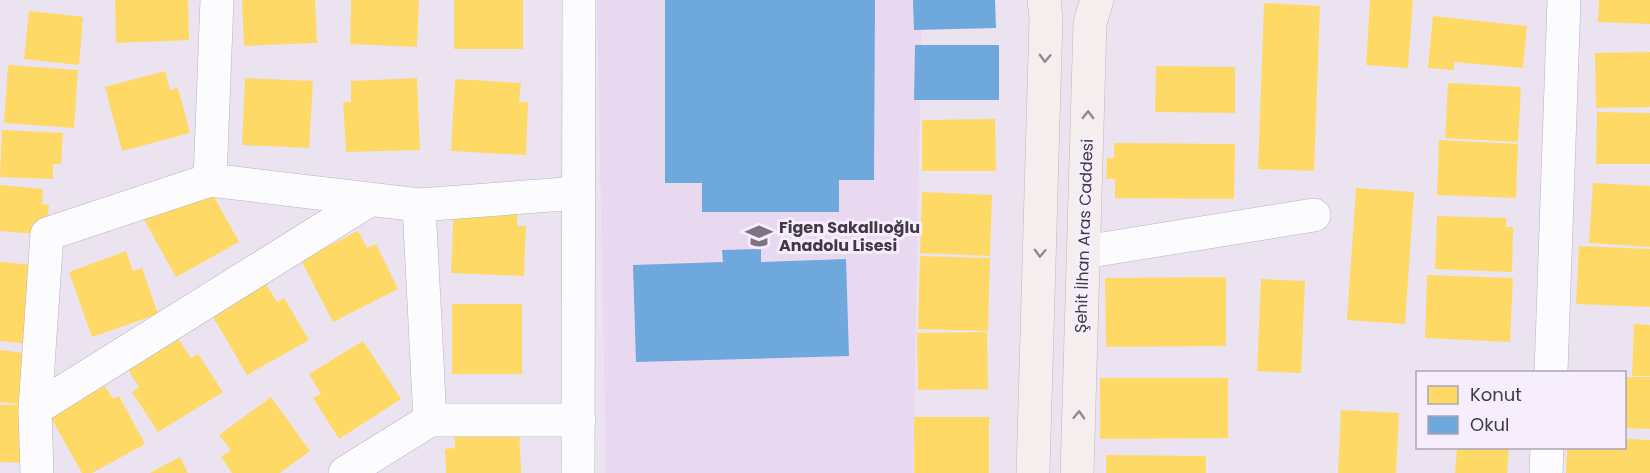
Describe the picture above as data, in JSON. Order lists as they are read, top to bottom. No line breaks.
{"streets":{"main road":["Şehit İlhan Aras Caddesi"]},"places":{"school or university":["Figen Sakallıoğlu Anadolu Lisesi"]},"legend":["Konut","Okul"]}
